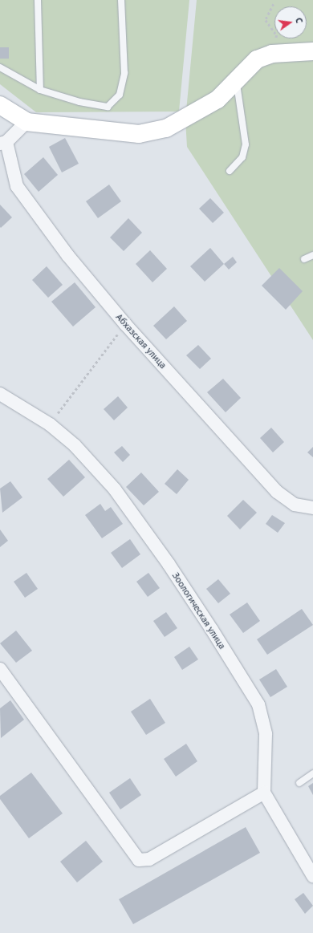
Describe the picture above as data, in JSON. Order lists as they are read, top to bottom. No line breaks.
{"streets":{"street":["Абхазская улица","Зоологическая улица"]},"north":"right"}
